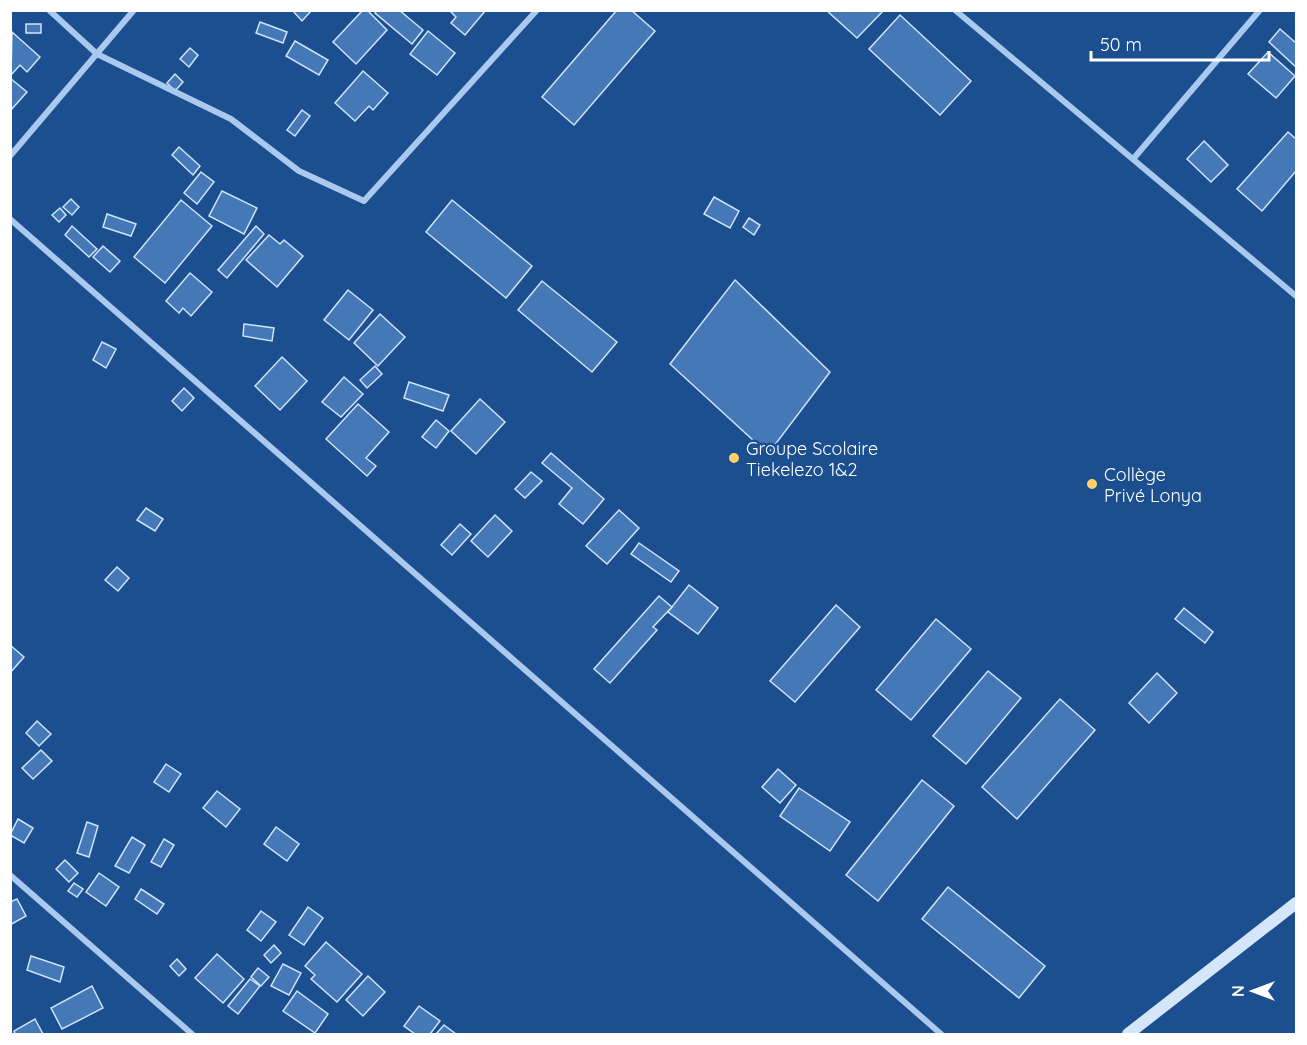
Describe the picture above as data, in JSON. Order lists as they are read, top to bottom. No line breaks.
{"places":["Groupe Scolaire Tiekelezo 1&2","Collège Privé Lonya"],"scale_bar":"50 m","north":"left"}
